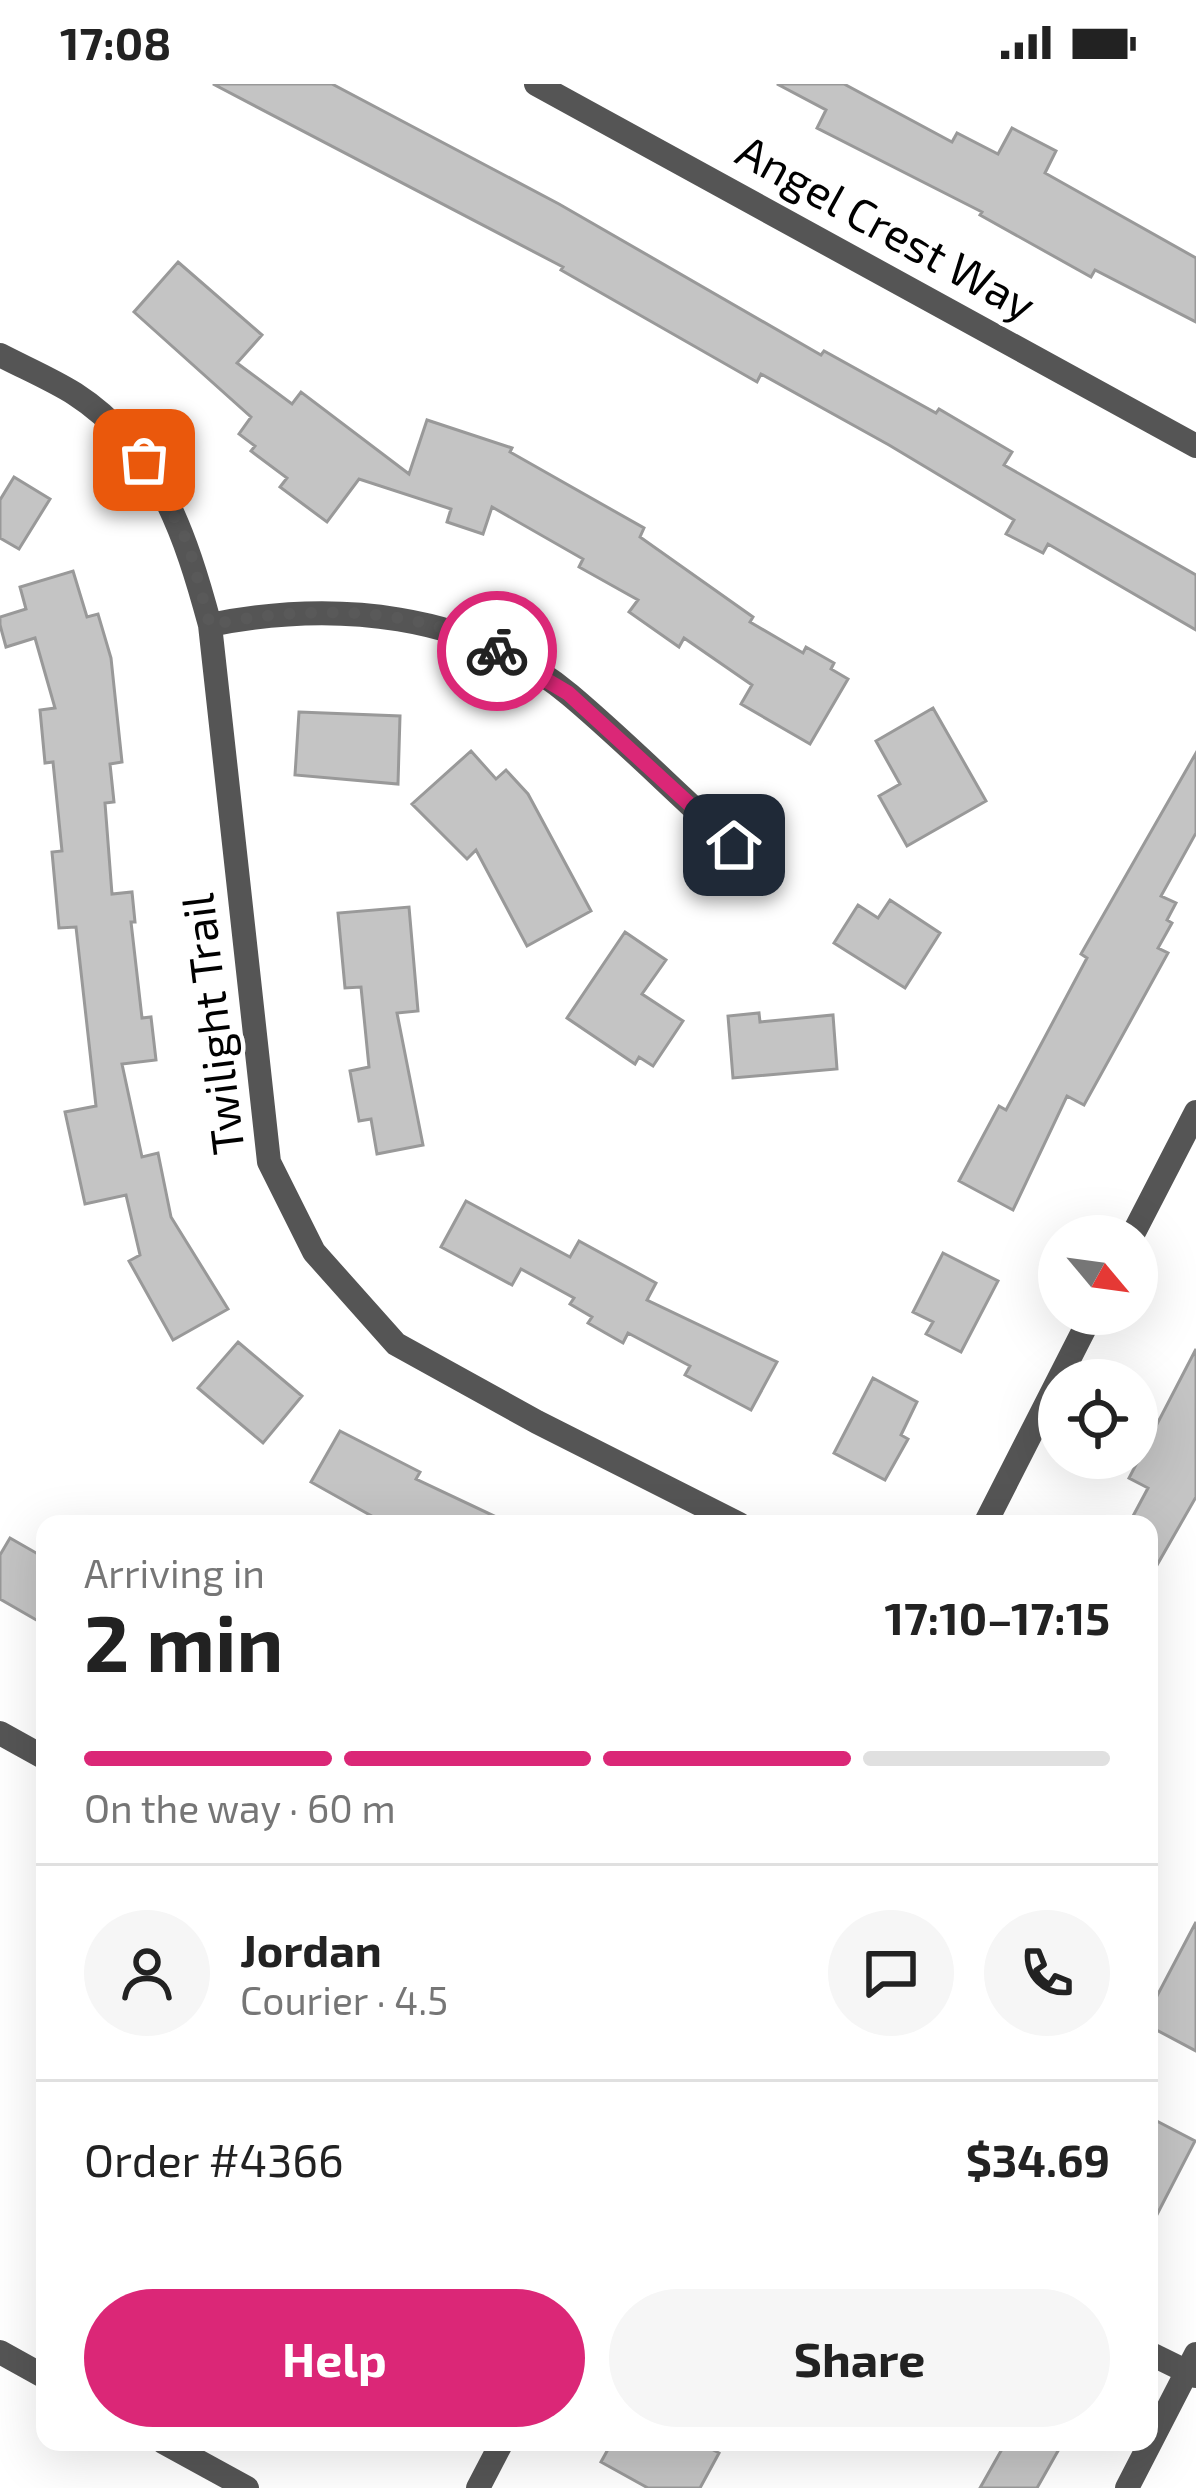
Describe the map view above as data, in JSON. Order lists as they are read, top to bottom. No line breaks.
{"streets":{"street":["Angel Crest Way","Twilight Trail"]},"north":"bottom right","page":{"status":"17:08","heading":["2 min","Arriving in","17:10–17:15"],"panel":["Jordan","Courier · 4.5","Order #4366","$34.69"],"bar":"On the way · 60 m","buttons":["Help","Share"]}}
